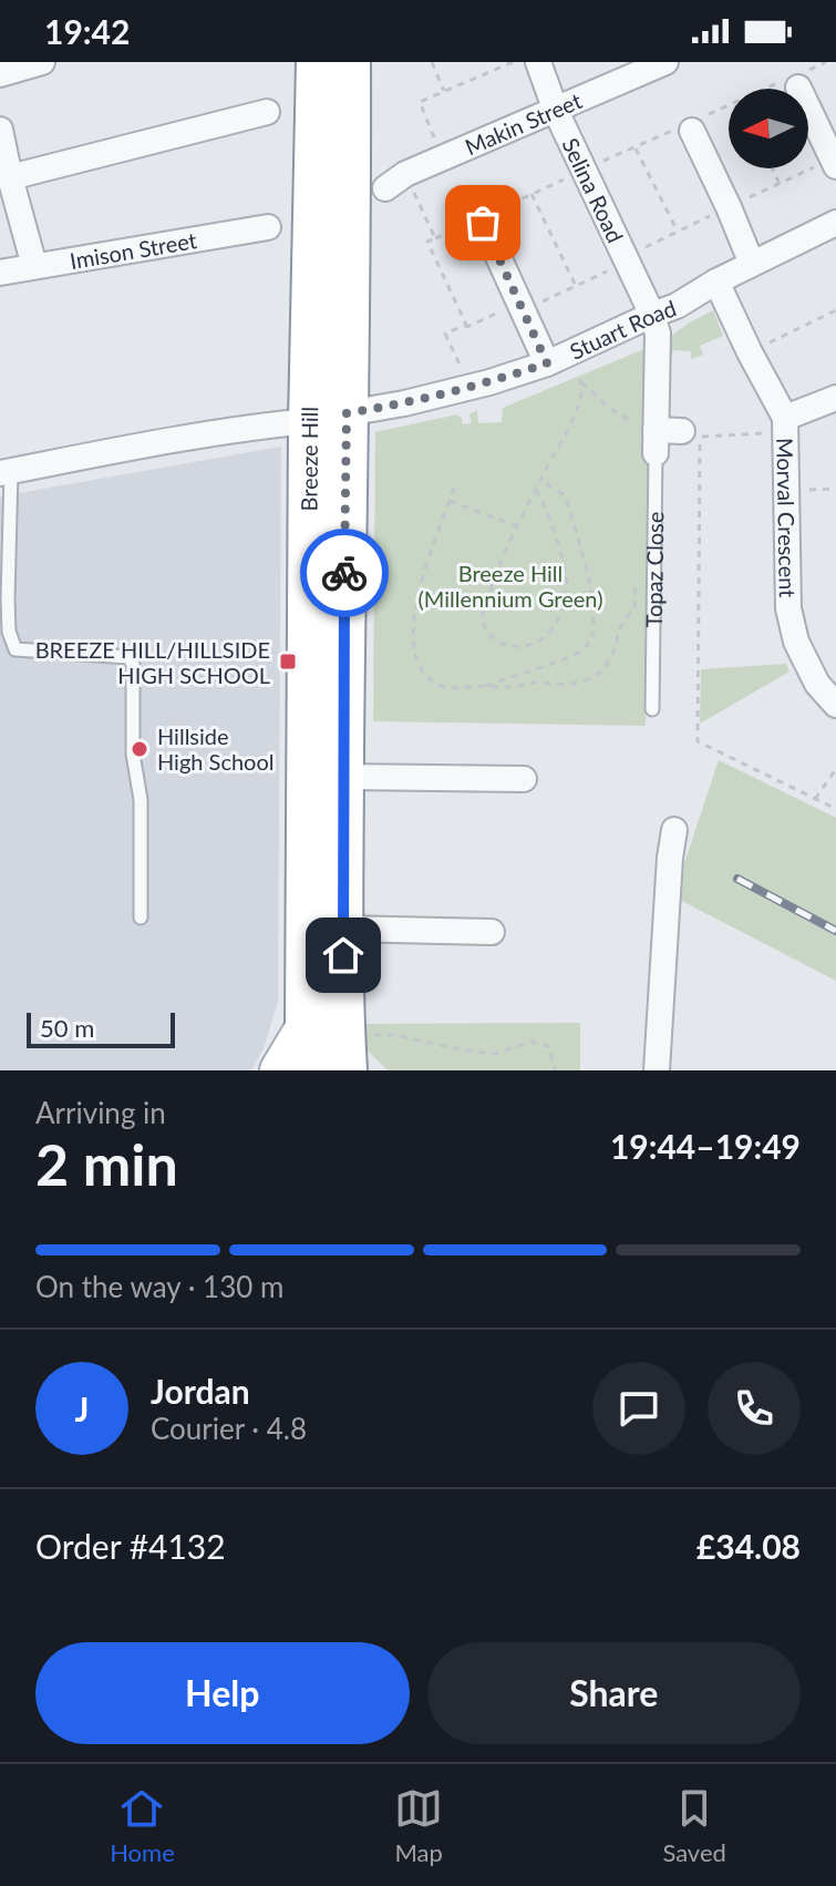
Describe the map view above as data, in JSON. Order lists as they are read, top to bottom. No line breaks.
{"streets":{"highway":["Breeze Hill"],"street":["Makin Street","Selina Road","Imison Street","Stuart Road","Morval Crescent","Topaz Close"]},"crossings":[["Makin Street","Selina Road"],["Selina Road","Stuart Road"],["Selina Road","Topaz Close"],["Stuart Road","Breeze Hill"],["Stuart Road","Morval Crescent"],["Stuart Road","Topaz Close"]],"parks":["Breeze Hill (Millennium Green)"],"places":{"transit":["BREEZE HILL/HILLSIDE HIGH SCHOOL"],"other":["Hillside High School"]},"scale_bar":"50 m","north":"left","page":{"status":"19:42","scale":"50 m","heading":["2 min","Arriving in","19:44–19:49"],"panel":["Jordan","Courier · 4.8","Order #4132","£34.08"],"bar":"On the way · 130 m","round":"J","buttons":["Help","Share"],"tabs":["Home","Map","Saved"]}}
